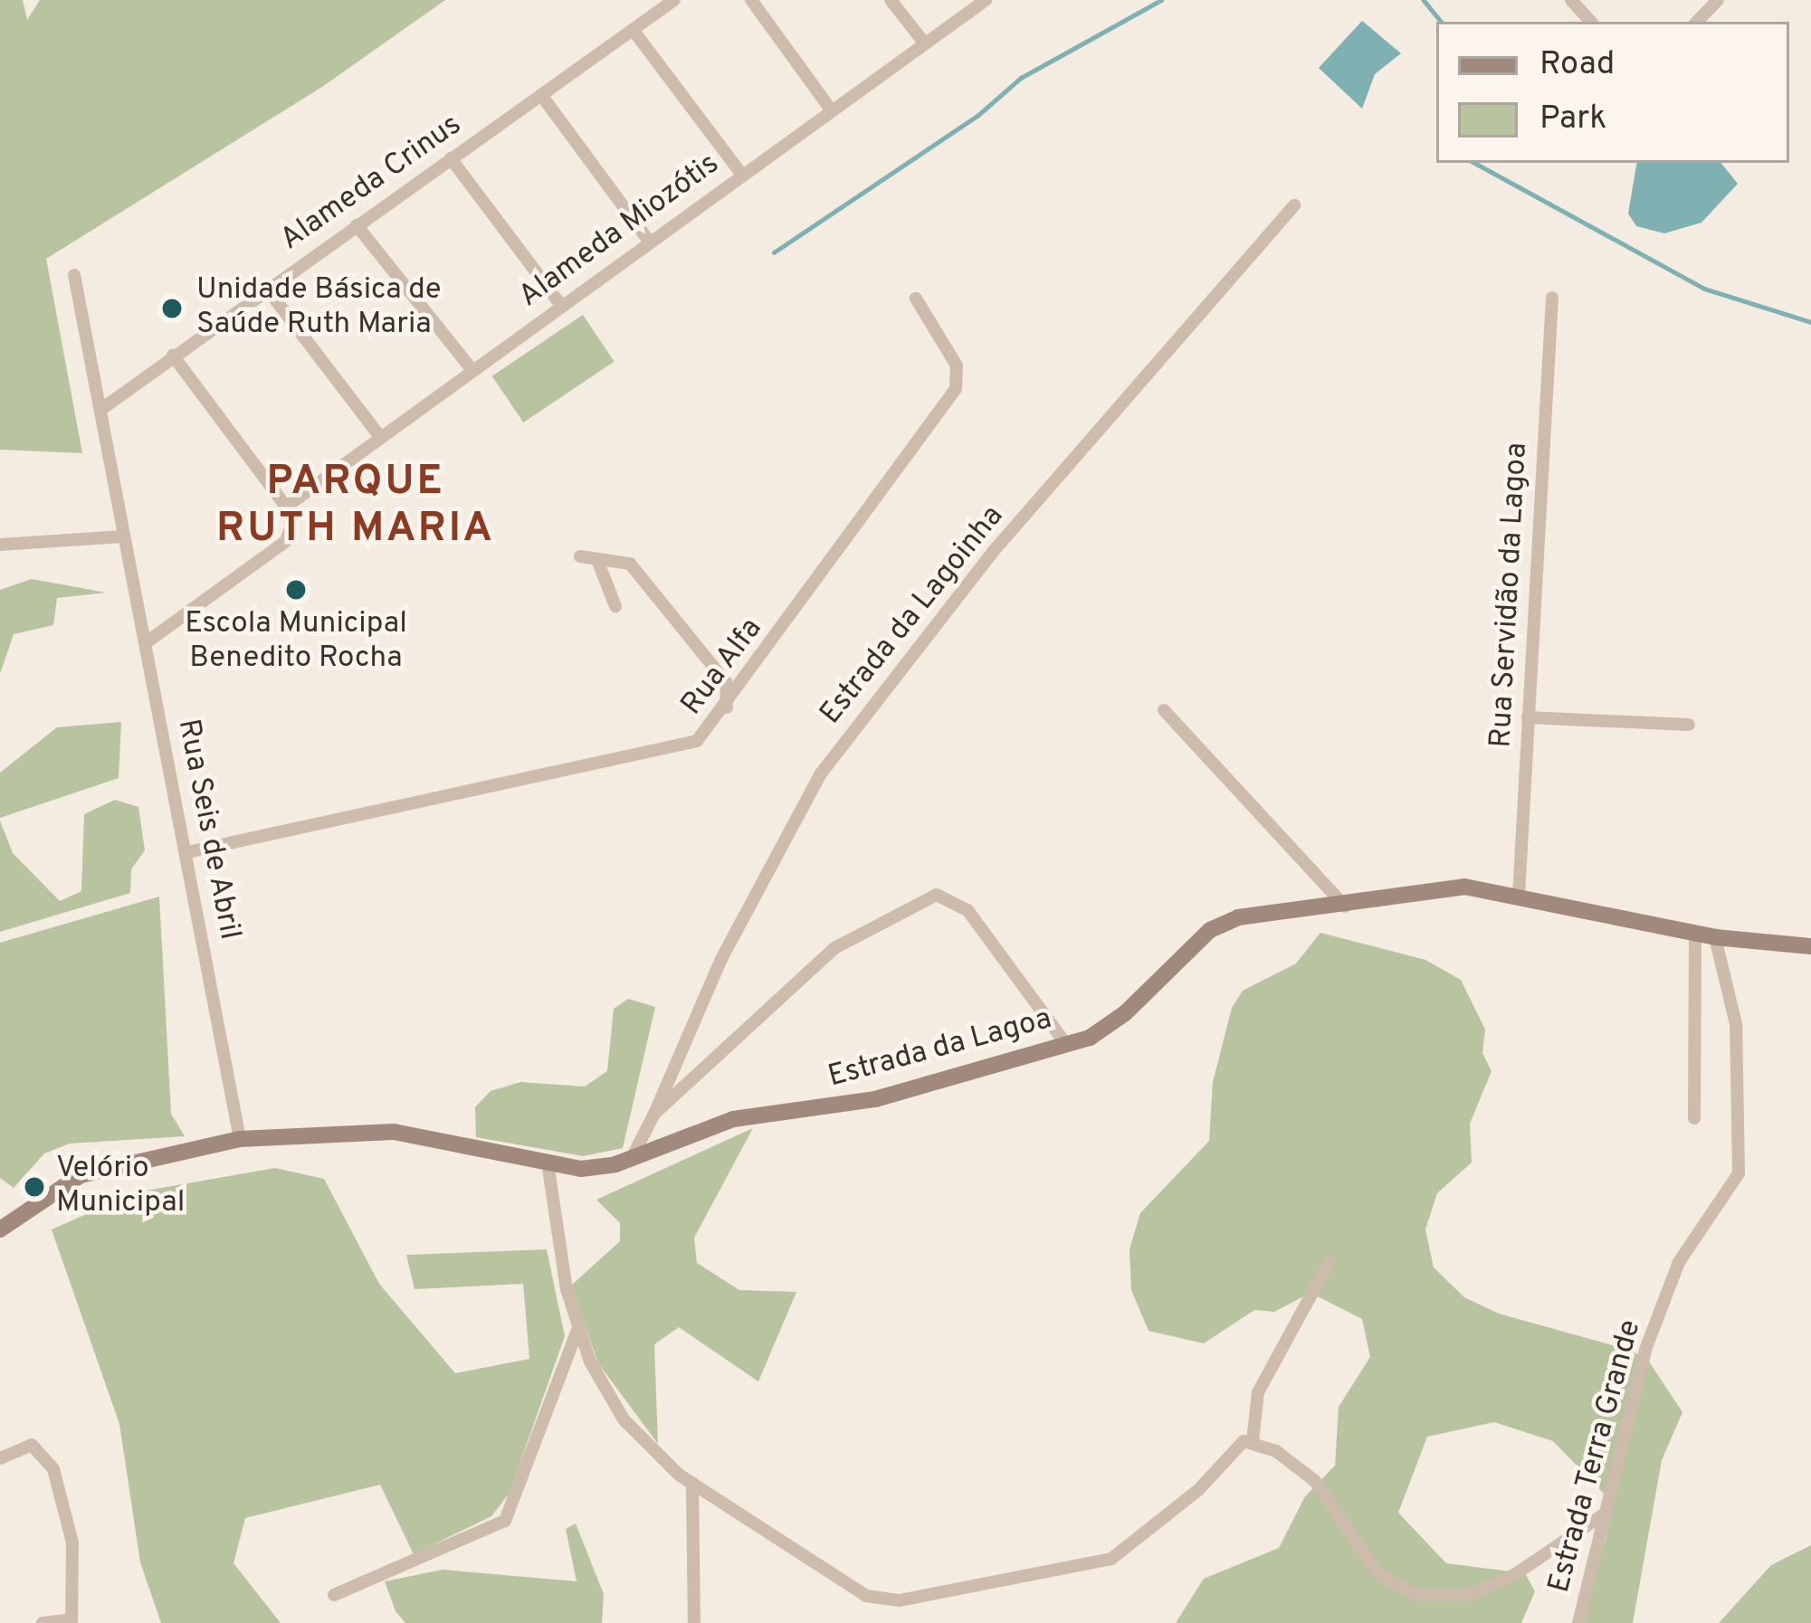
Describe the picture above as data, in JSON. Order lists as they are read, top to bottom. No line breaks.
{"streets":{"street":["Alameda Crinus","Alameda Miozótis","Rua Servidão da Lagoa","Estrada da Lagoinha","Rua Alfa","Rua Seis de Abril","Estrada da Lagoa","Estrada Terra Grande"]},"crossings":[["Alameda Crinus","Rua Seis de Abril"],["Rua Servidão da Lagoa","Estrada da Lagoa"],["Estrada da Lagoinha","Estrada da Lagoa"],["Rua Alfa","Rua Seis de Abril"],["Rua Seis de Abril","Estrada da Lagoa"],["Estrada da Lagoa","Estrada Terra Grande"]],"districts":["PARQUE RUTH MARIA"],"places":["Unidade Básica de Saúde Ruth Maria","Escola Municipal Benedito Rocha","Velório Municipal"],"legend":["Road","Park"]}
